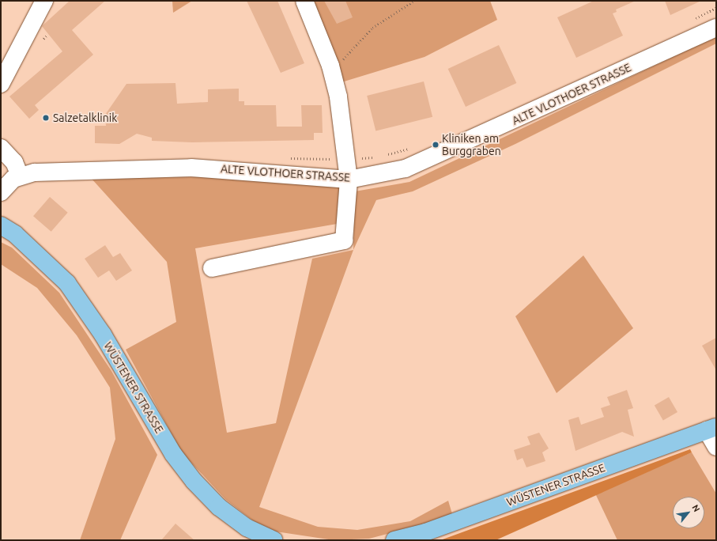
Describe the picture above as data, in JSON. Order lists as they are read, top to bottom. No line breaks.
{"streets":{"main road":["WÜSTENER STRASSE"],"street":["ALTE VLOTHOER STRASSE"]},"places":["Salzetalklinik","Kliniken am Burggraben"],"north":"top right"}
